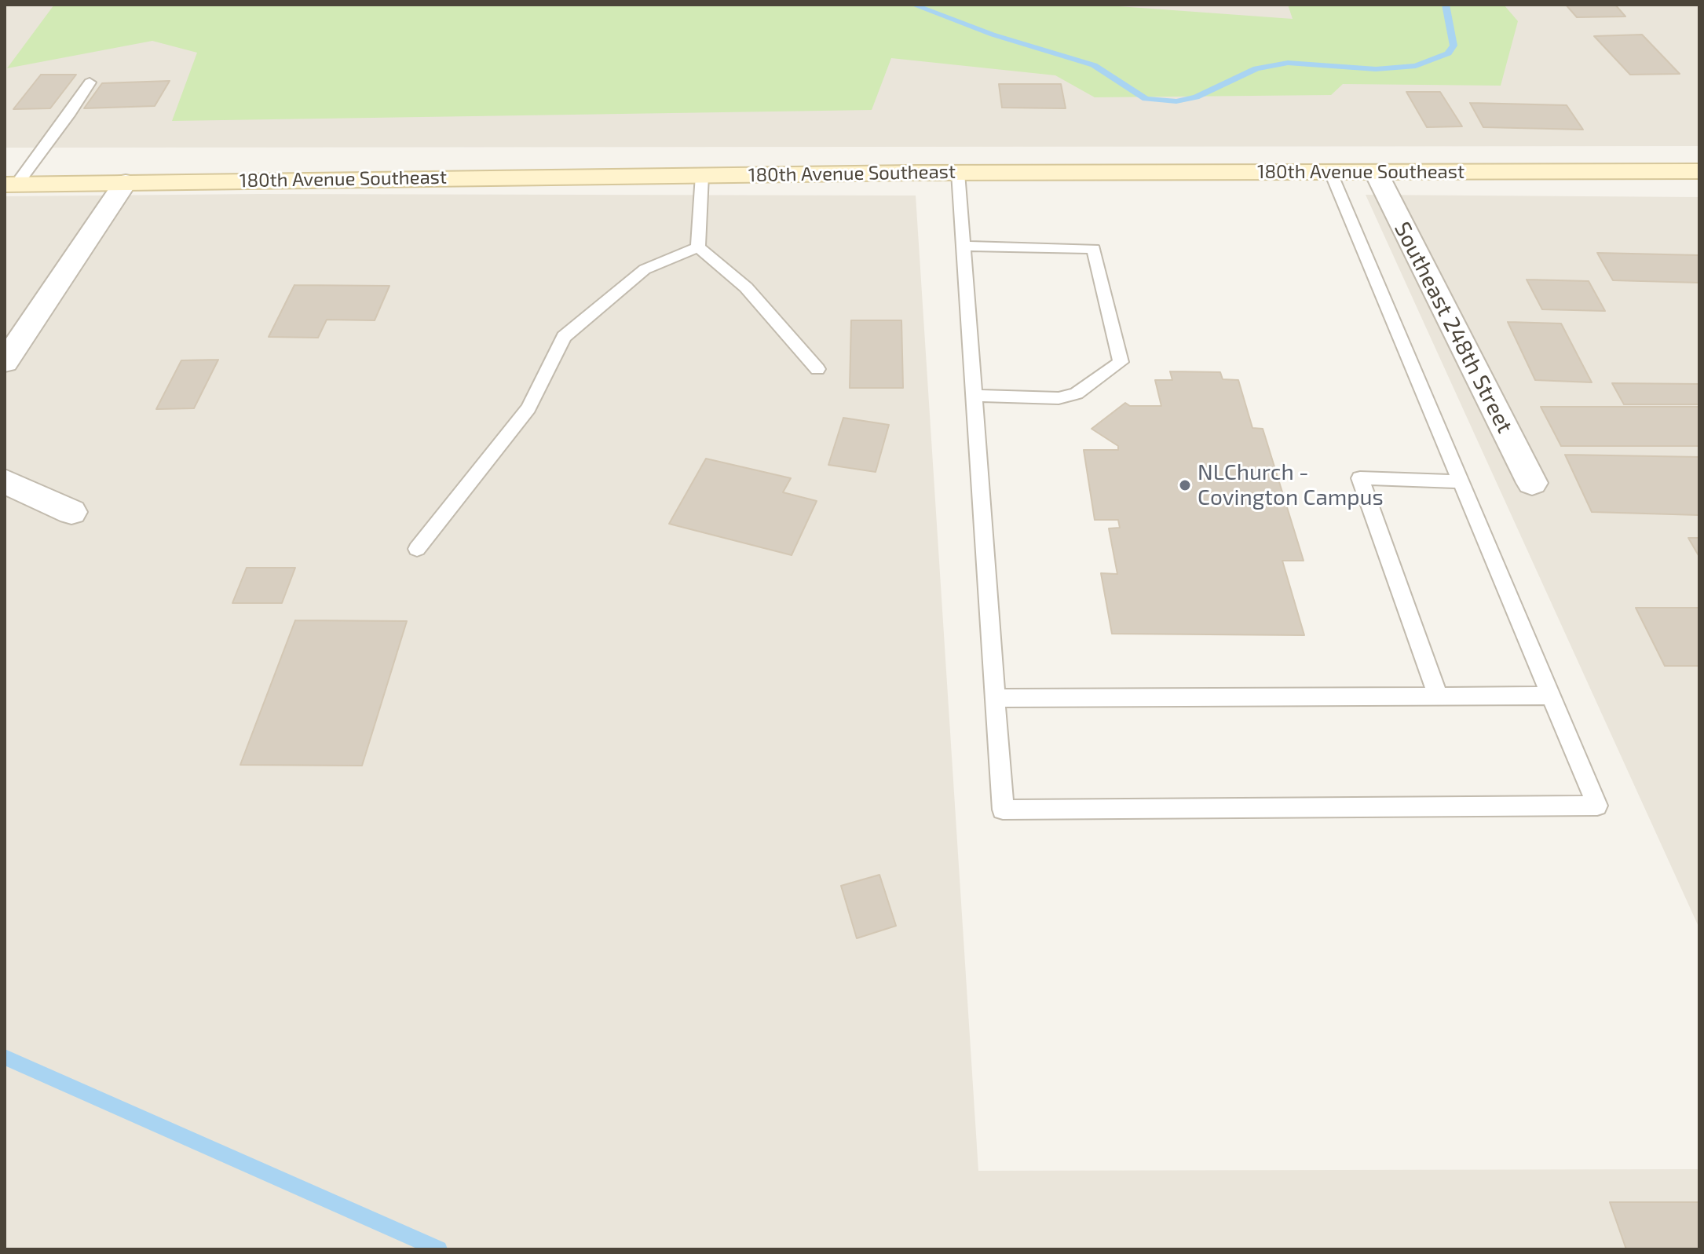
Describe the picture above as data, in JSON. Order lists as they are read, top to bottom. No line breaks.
{"streets":{"street":["180th Avenue Southeast","Southeast 248th Street"]},"crossings":[["180th Avenue Southeast","Southeast 248th Street"]],"places":["NLChurch - Covington Campus"]}
